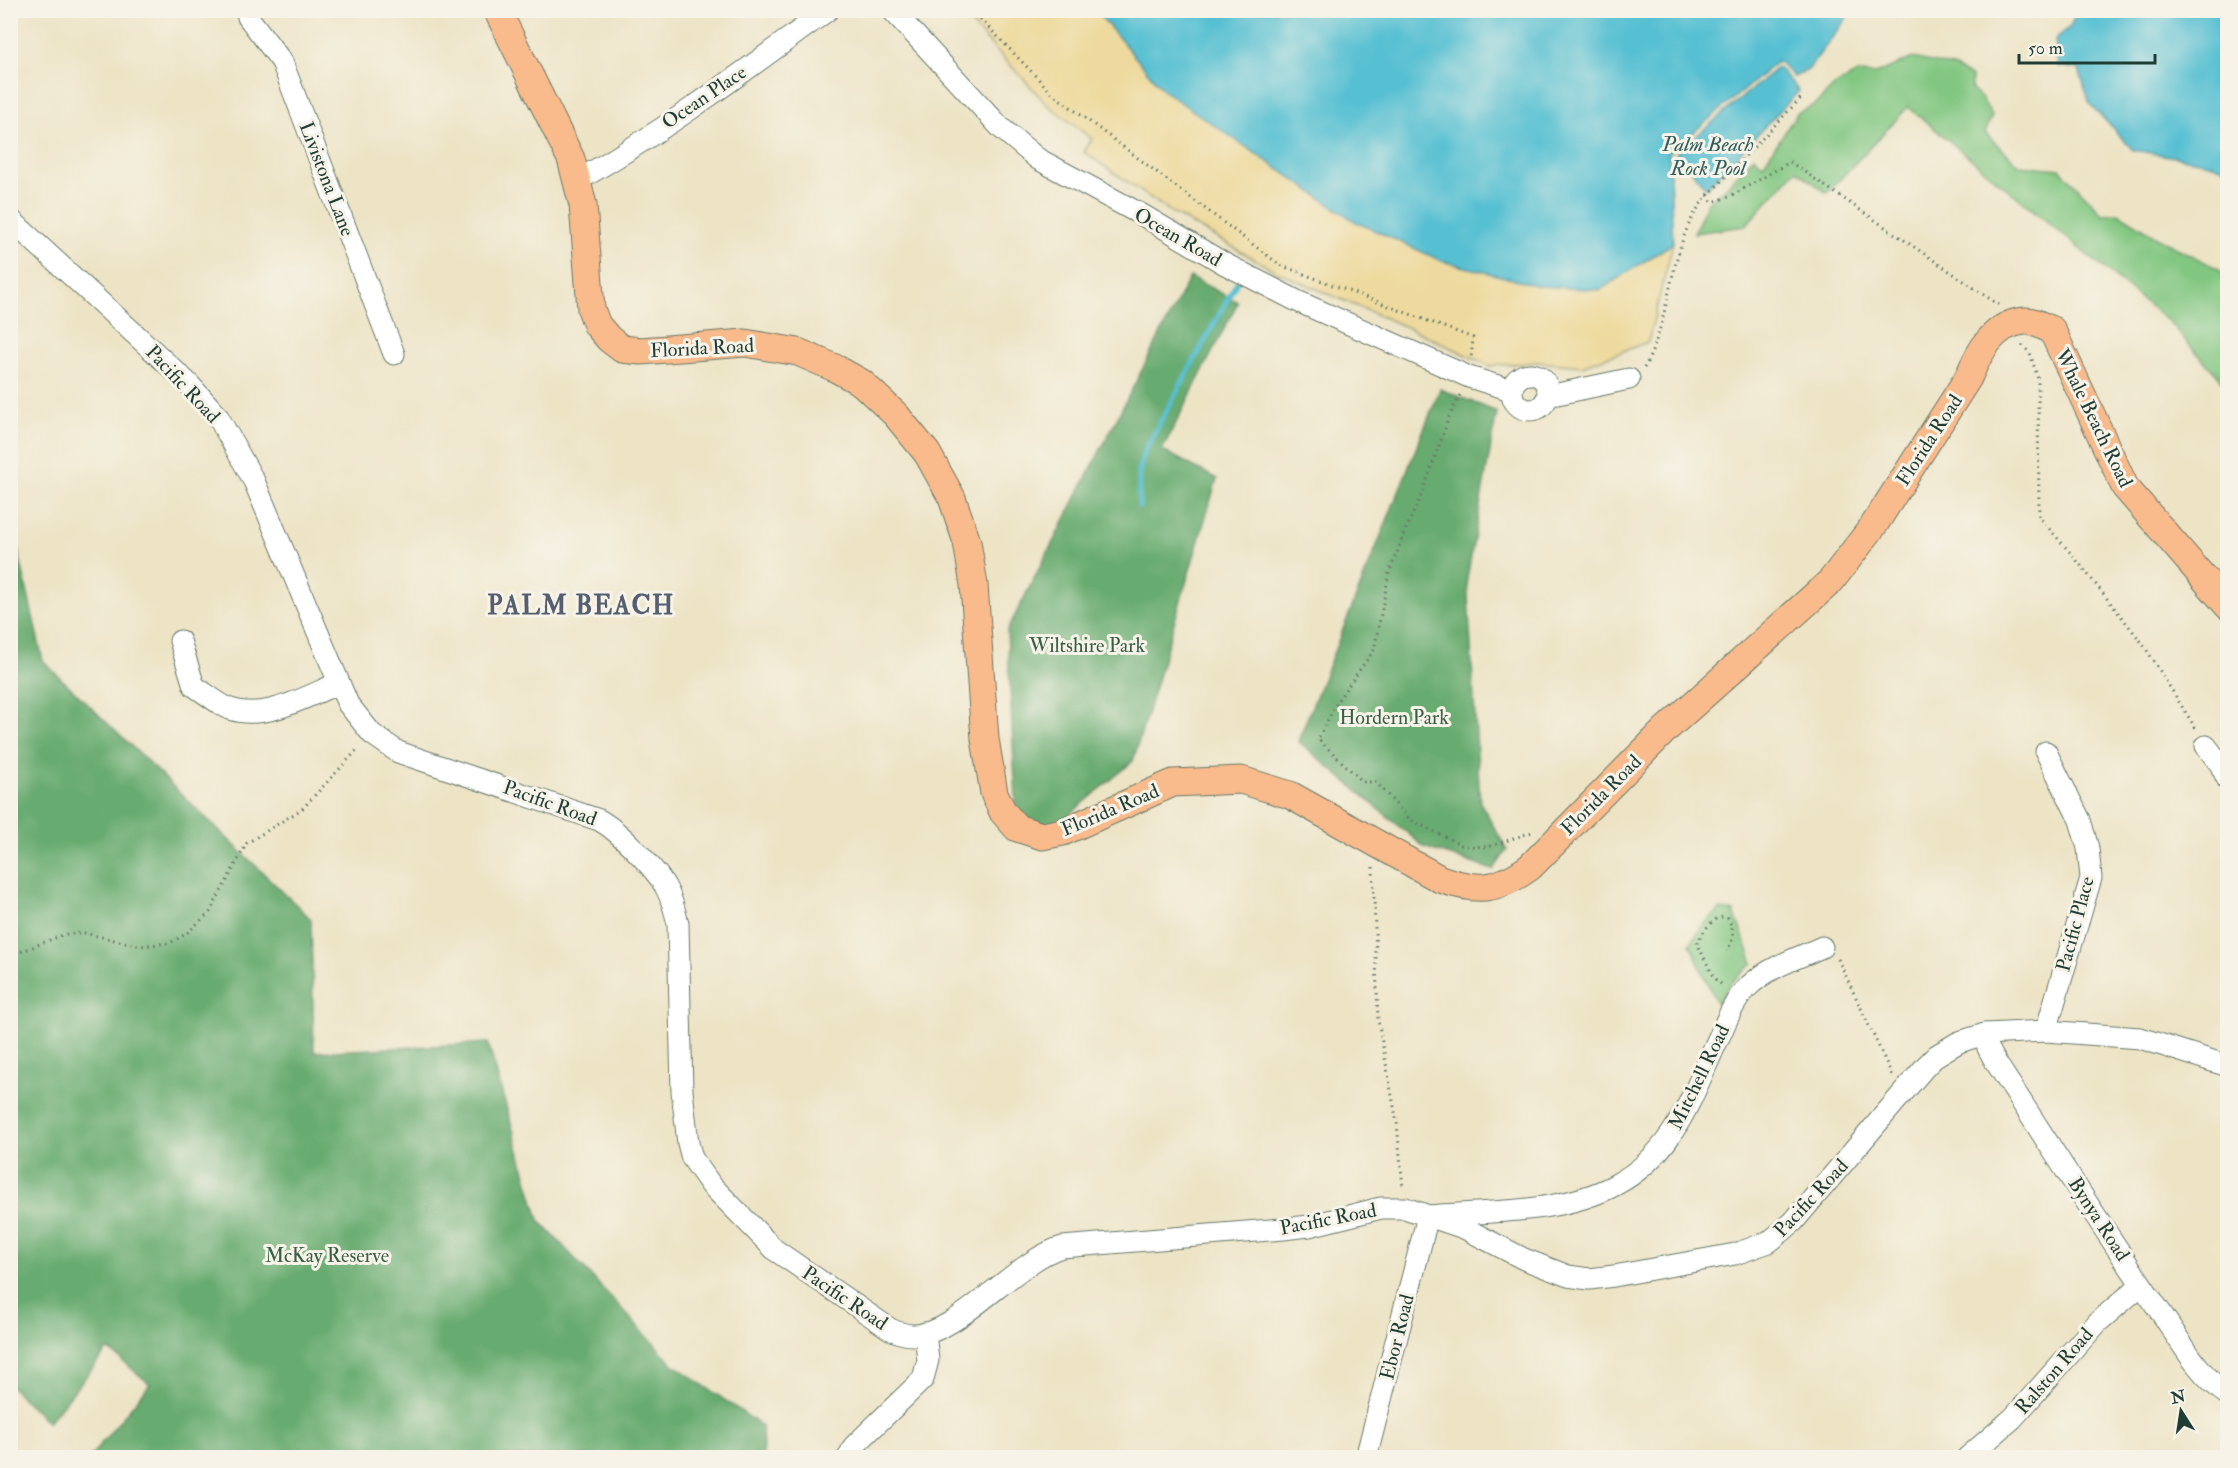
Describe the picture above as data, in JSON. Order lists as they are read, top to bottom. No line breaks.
{"streets":{"main road":["Florida Road","Whale Beach Road"],"street":["Ocean Place","Livistona Lane","Ocean Road","Pacific Road","Pacific Place","Mitchell Road","Bynya Road","Ebor Road","Ralston Road"]},"crossings":[["Ocean Place","Florida Road"],["Florida Road","Whale Beach Road"],["Pacific Road","Pacific Place"],["Pacific Road","Mitchell Road"],["Pacific Road","Bynya Road"],["Pacific Road","Ebor Road"],["Mitchell Road","Ebor Road"],["Bynya Road","Ralston Road"]],"districts":["PALM BEACH"],"water":["Palm Beach Rock Pool"],"parks":["Wiltshire Park","Hordern Park","McKay Reserve"],"scale_bar":"50 m","north":"top"}
